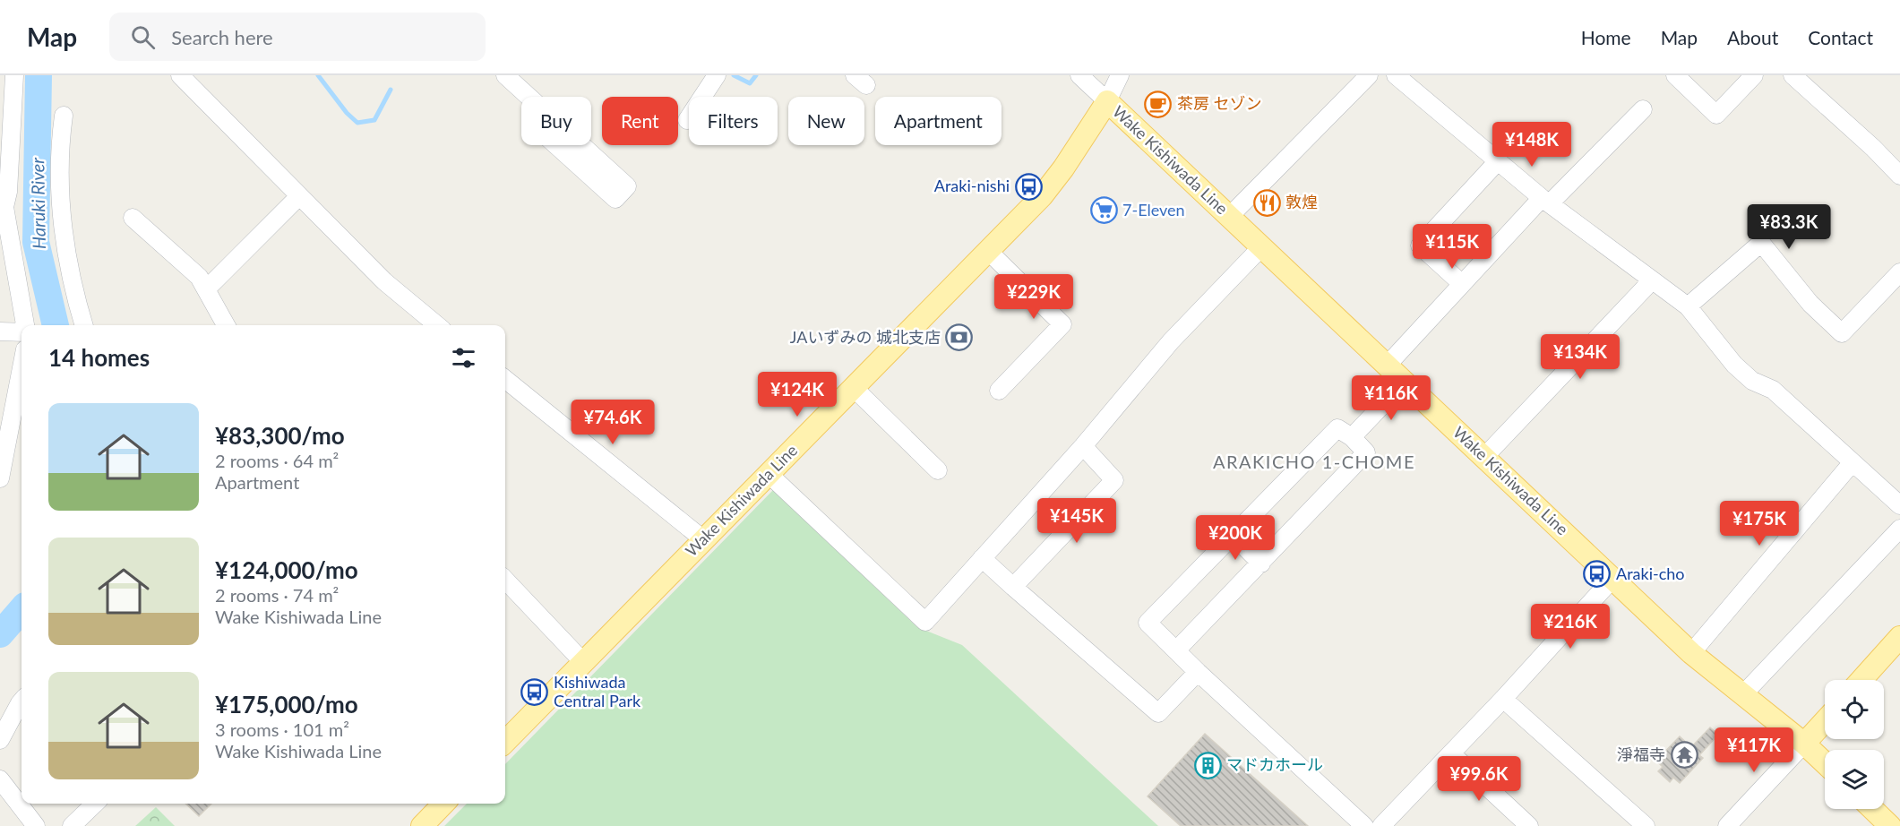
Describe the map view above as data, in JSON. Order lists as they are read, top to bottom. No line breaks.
{"streets":{"main road":["Wake Kishiwada Line"]},"districts":["ARAKICHO 1-CHOME"],"water":["Haruki River"],"places":{"cafe":["茶房 セゾン"],"bus stop":["Araki-nishi","Araki-cho","Kishiwada Central Park"],"restaurant":["敦煌"],"supermarket":["7-Eleven"],"bank":["JAいずみの 城北支店"],"temple":["淨福寺"],"building":["マドカホール"]},"page":{"header":"Map","search":"Search here","nav":["Home","Map","About","Contact"],"chip":["Buy","Rent","Filters","New","Apartment"],"price":["¥148K","¥83.3K","¥115K","¥229K","¥134K","¥124K","¥116K","¥74.6K","¥145K","¥175K","¥200K","¥216K","¥117K","¥99.6K"],"heading":"14 homes","list":[{"name":"¥83,300/mo","note":"2 rooms · 64 m² · Apartment"},{"name":"¥124,000/mo","note":"2 rooms · 74 m² · Wake Kishiwada Line"},{"name":"¥175,000/mo","note":"3 rooms · 101 m² · Wake Kishiwada Line"}]}}
